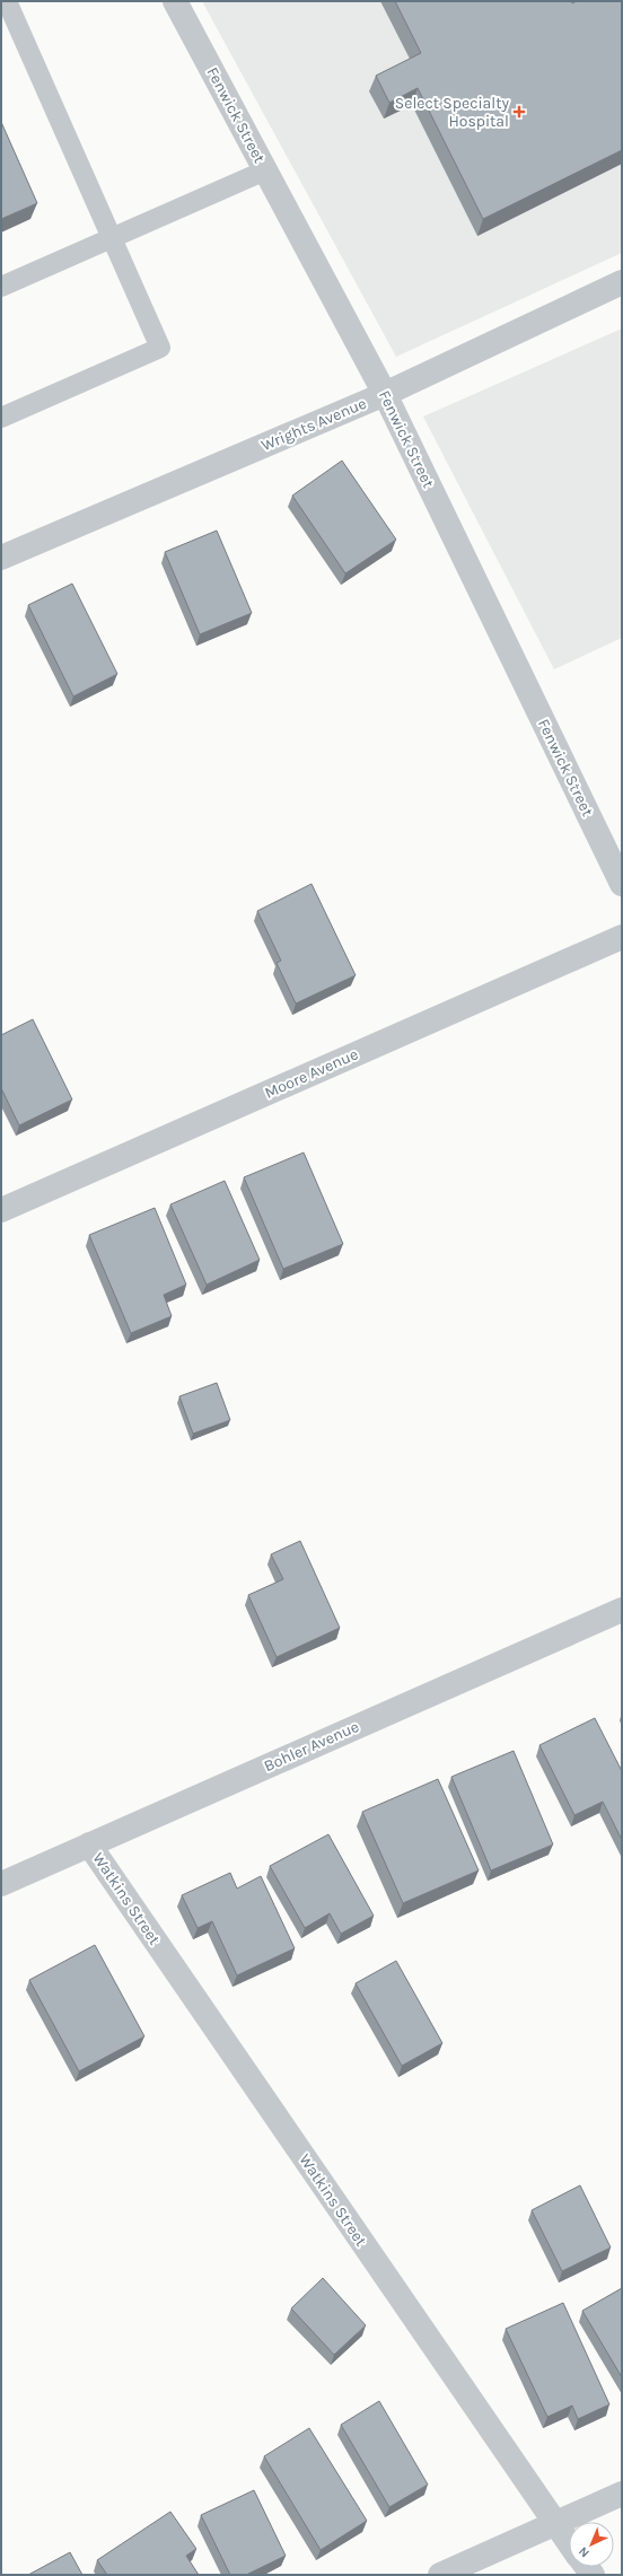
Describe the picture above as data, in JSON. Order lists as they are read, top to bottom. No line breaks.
{"streets":{"street":["Fenwick Street","Wrights Avenue","Moore Avenue","Bohler Avenue","Watkins Street"]},"crossings":[["Fenwick Street","Wrights Avenue"],["Bohler Avenue","Watkins Street"]],"places":{"health":["Select Specialty Hospital"]},"north":"bottom left"}
